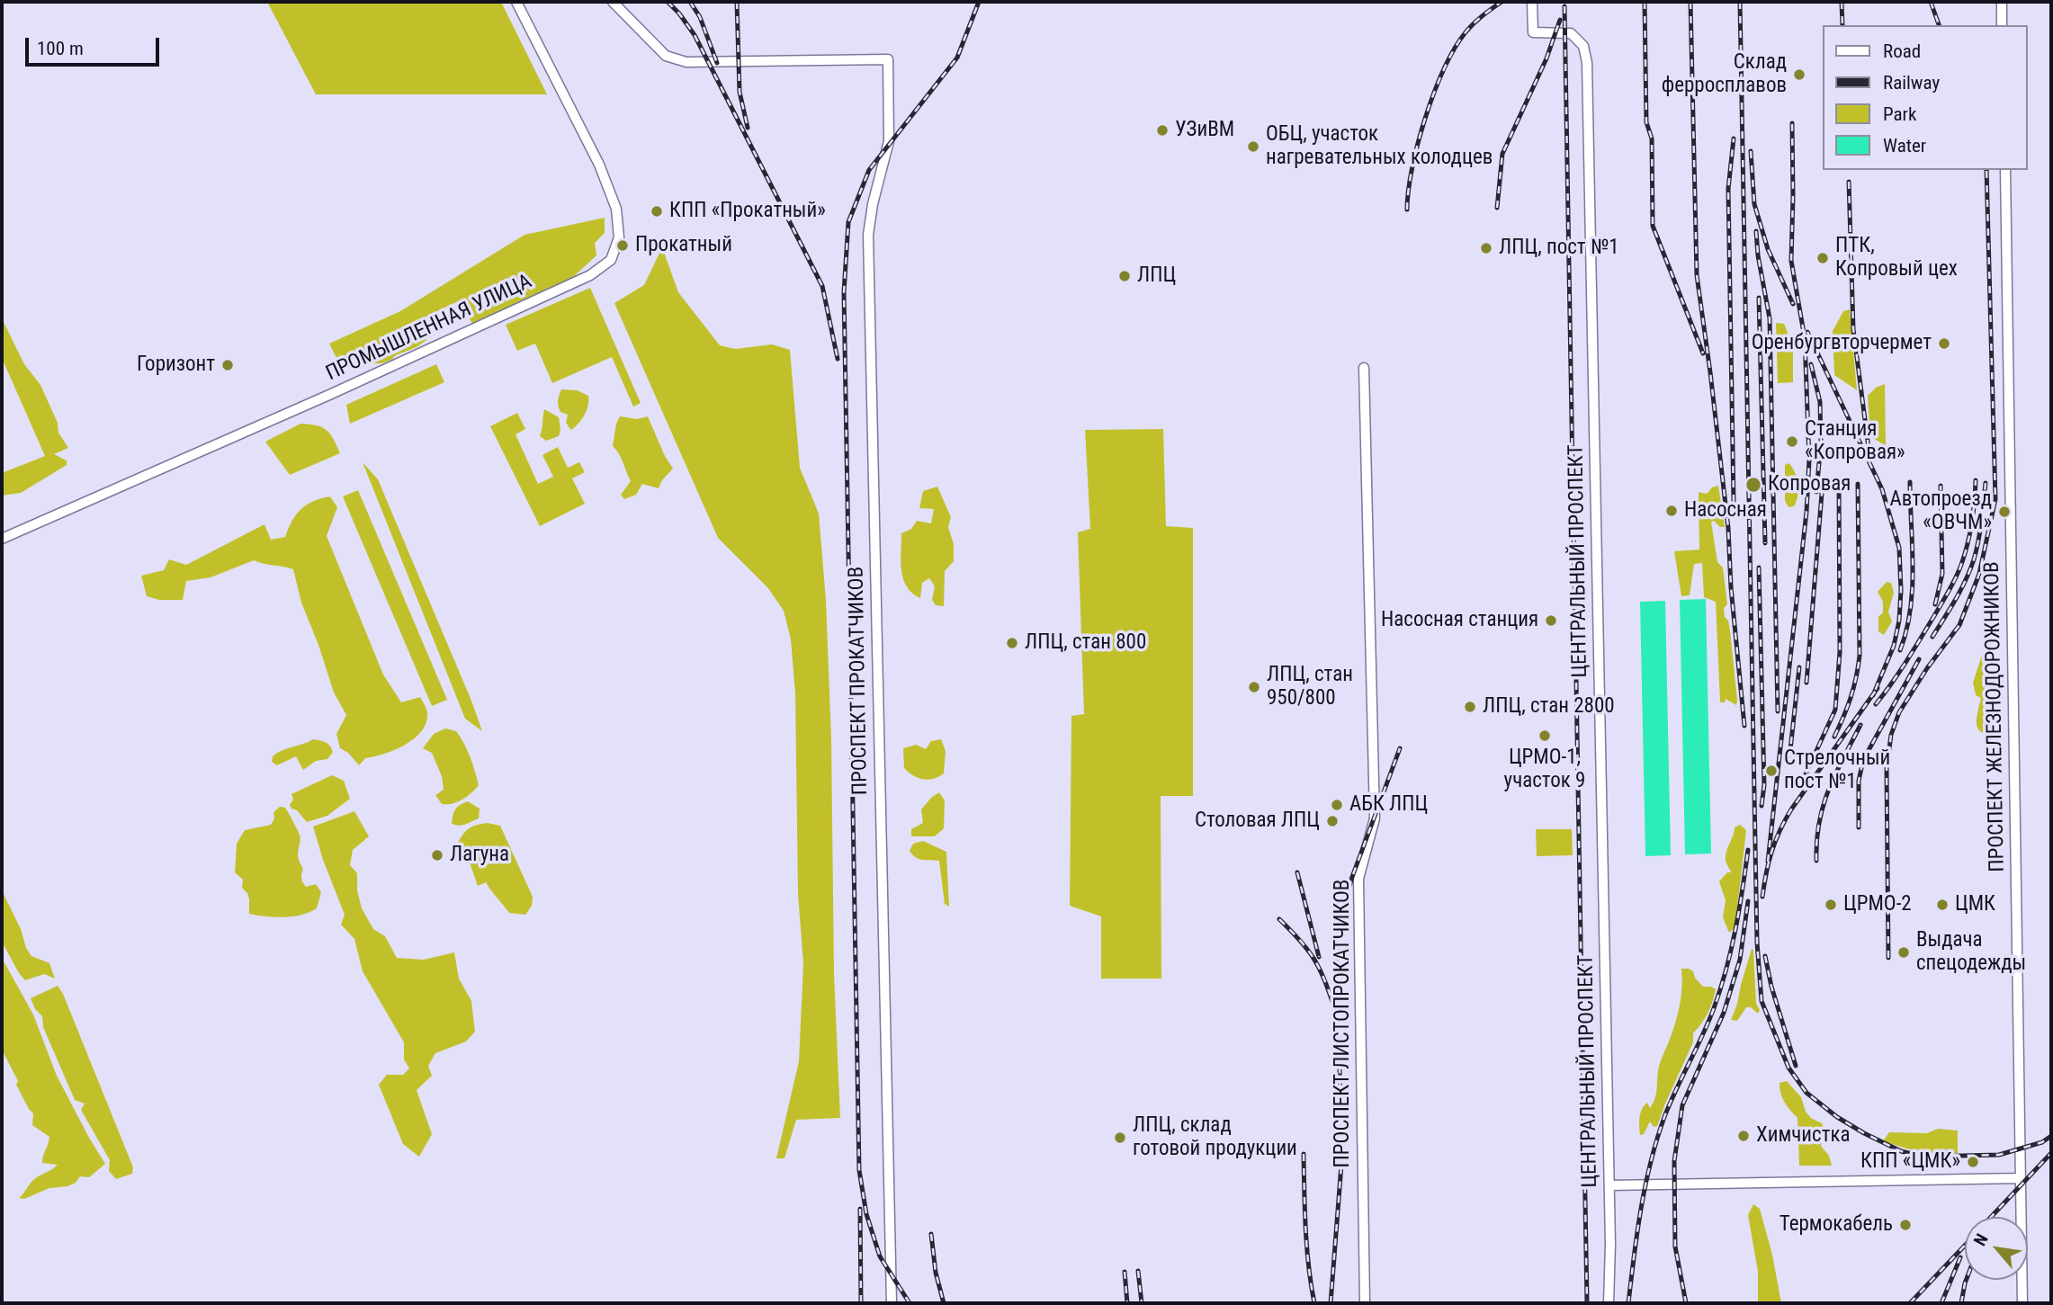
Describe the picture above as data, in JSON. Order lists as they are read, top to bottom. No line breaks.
{"streets":{"street":["ПРОМЫШЛЕННАЯ УЛИЦА","ЦЕНТРАЛЬНЫЙ ПРОСПЕКТ","ПРОСПЕКТ ПРОКАТЧИКОВ","ПРОСПЕКТ ЖЕЛЕЗНОДОРОЖНИКОВ","ПРОСПЕКТ ЛИСТОПРОКАТЧИКОВ"]},"places":["Склад ферросплавов","УЗиВМ","ОБЦ, участок нагревательных колодцев","КПП «Прокатный»","Прокатный","ЛПЦ, пост №1","ПТК, Копровый цех","ЛПЦ","Оренбургвторчермет","Горизонт","Станция «Копровая»","Копровая","Насосная","Автопроезд «ОВЧМ»","Насосная станция","ЛПЦ, стан 800","ЛПЦ, стан 950/800","ЛПЦ, стан 2800","ЦРМО-1, участок 9","Стрелочный пост №1","АБК ЛПЦ","Столовая ЛПЦ","Лагуна","ЦРМО-2","ЦМК","Выдача спецодежды","Химчистка","ЛПЦ, склад готовой продукции","КПП «ЦМК»","Термокабель"],"legend":["Road","Railway","Park","Water"],"scale_bar":"100 m","north":"top left"}
